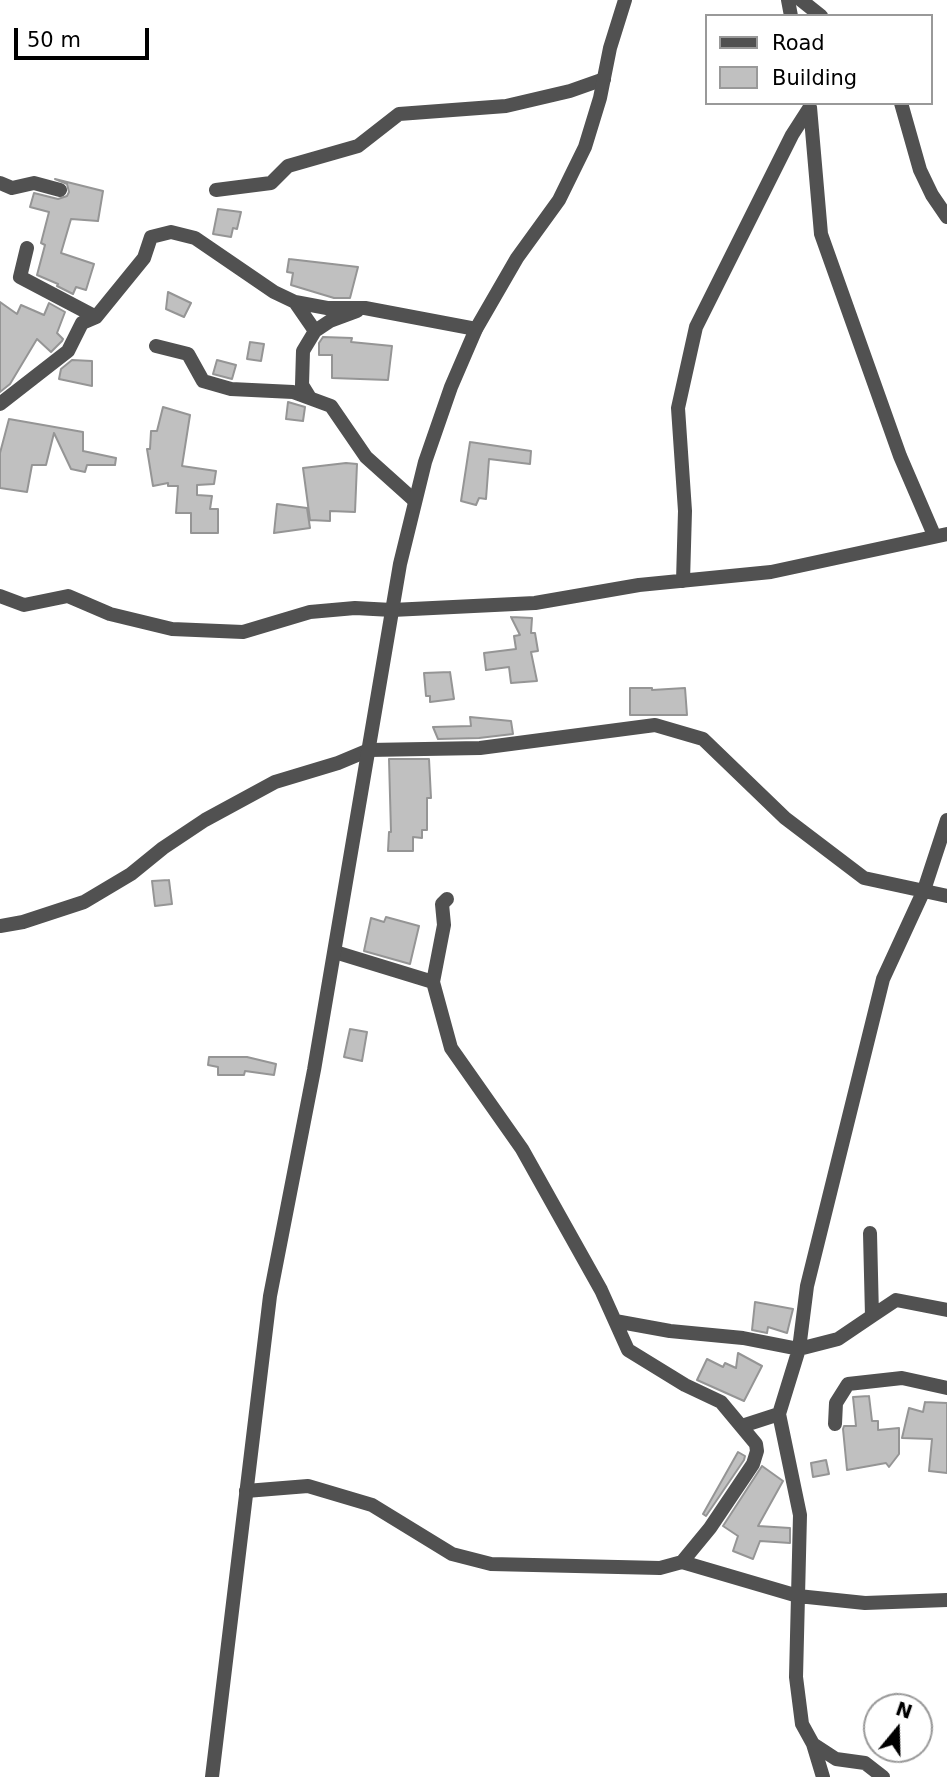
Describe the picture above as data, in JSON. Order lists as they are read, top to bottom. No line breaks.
{"legend":["Road","Building"],"scale_bar":"50 m","north":"top"}
